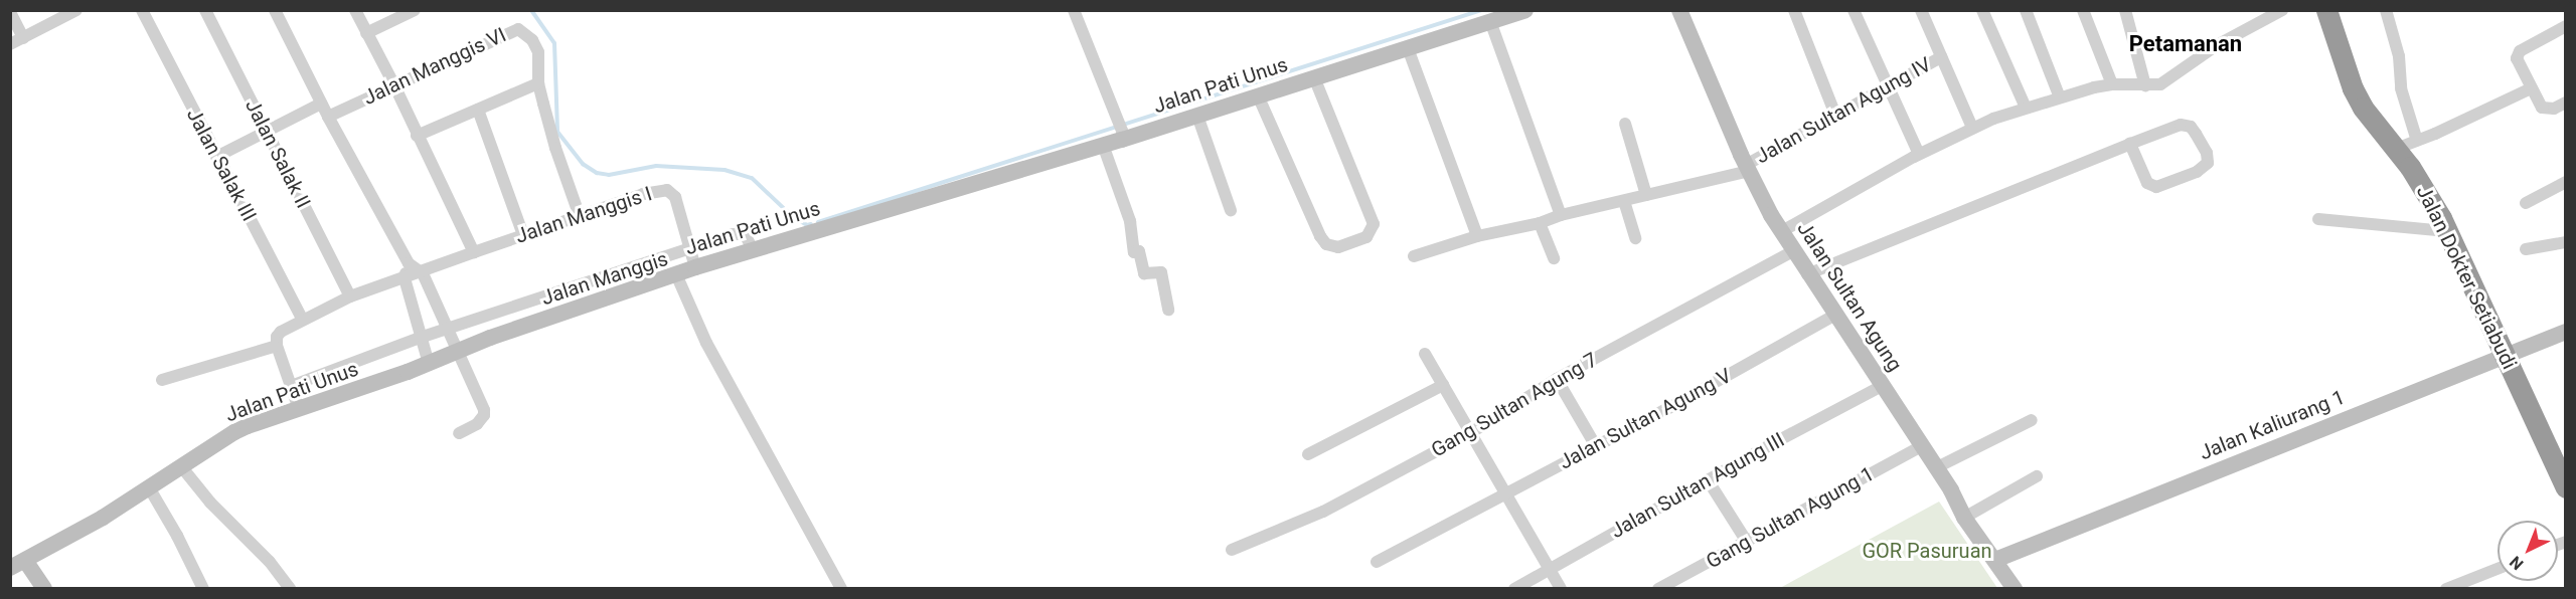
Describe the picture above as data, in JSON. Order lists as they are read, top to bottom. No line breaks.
{"streets":{"highway":["Jalan Dokter Setiabudi"],"main road":["Jalan Pati Unus","Jalan Sultan Agung","Jalan Kaliurang 1"],"street":["Jalan Manggis VI","Jalan Sultan Agung IV","Jalan Salak II","Jalan Salak III","Jalan Manggis I","Jalan Manggis","Gang Sultan Agung 7","Jalan Sultan Agung V","Jalan Sultan Agung III","Gang Sultan Agung 1"]},"crossings":[["Jalan Pati Unus","Jalan Manggis I"],["Jalan Pati Unus","Jalan Manggis"],["Jalan Sultan Agung IV","Jalan Sultan Agung"],["Jalan Salak II","Jalan Manggis I"],["Jalan Salak III","Jalan Manggis I"],["Jalan Manggis I","Jalan Manggis"],["Jalan Dokter Setiabudi","Jalan Kaliurang 1"],["Jalan Sultan Agung","Gang Sultan Agung 7"],["Jalan Sultan Agung","Jalan Sultan Agung V"],["Jalan Sultan Agung","Jalan Kaliurang 1"],["Jalan Sultan Agung","Jalan Sultan Agung III"],["Jalan Sultan Agung","Gang Sultan Agung 1"]],"districts":["Petamanan"],"parks":["GOR Pasuruan"],"north":"bottom left"}
